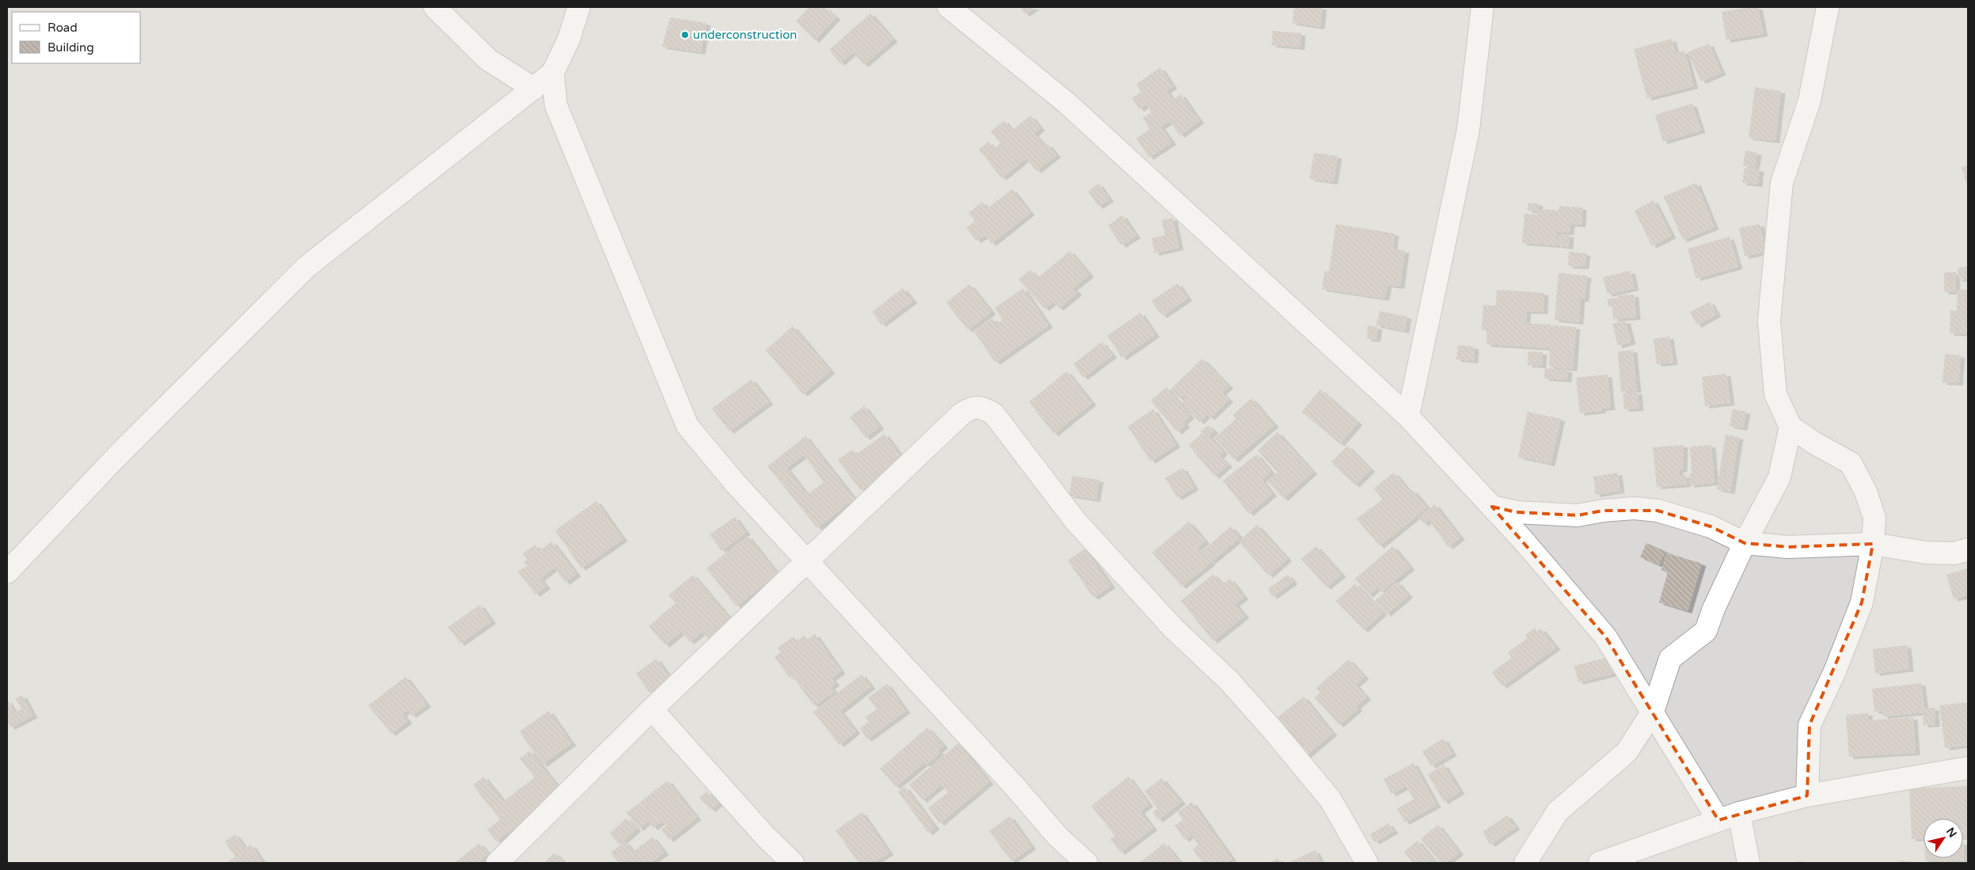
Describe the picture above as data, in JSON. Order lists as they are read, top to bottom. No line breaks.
{"places":["underconstruction"],"legend":["Road","Building"],"north":"top right"}
